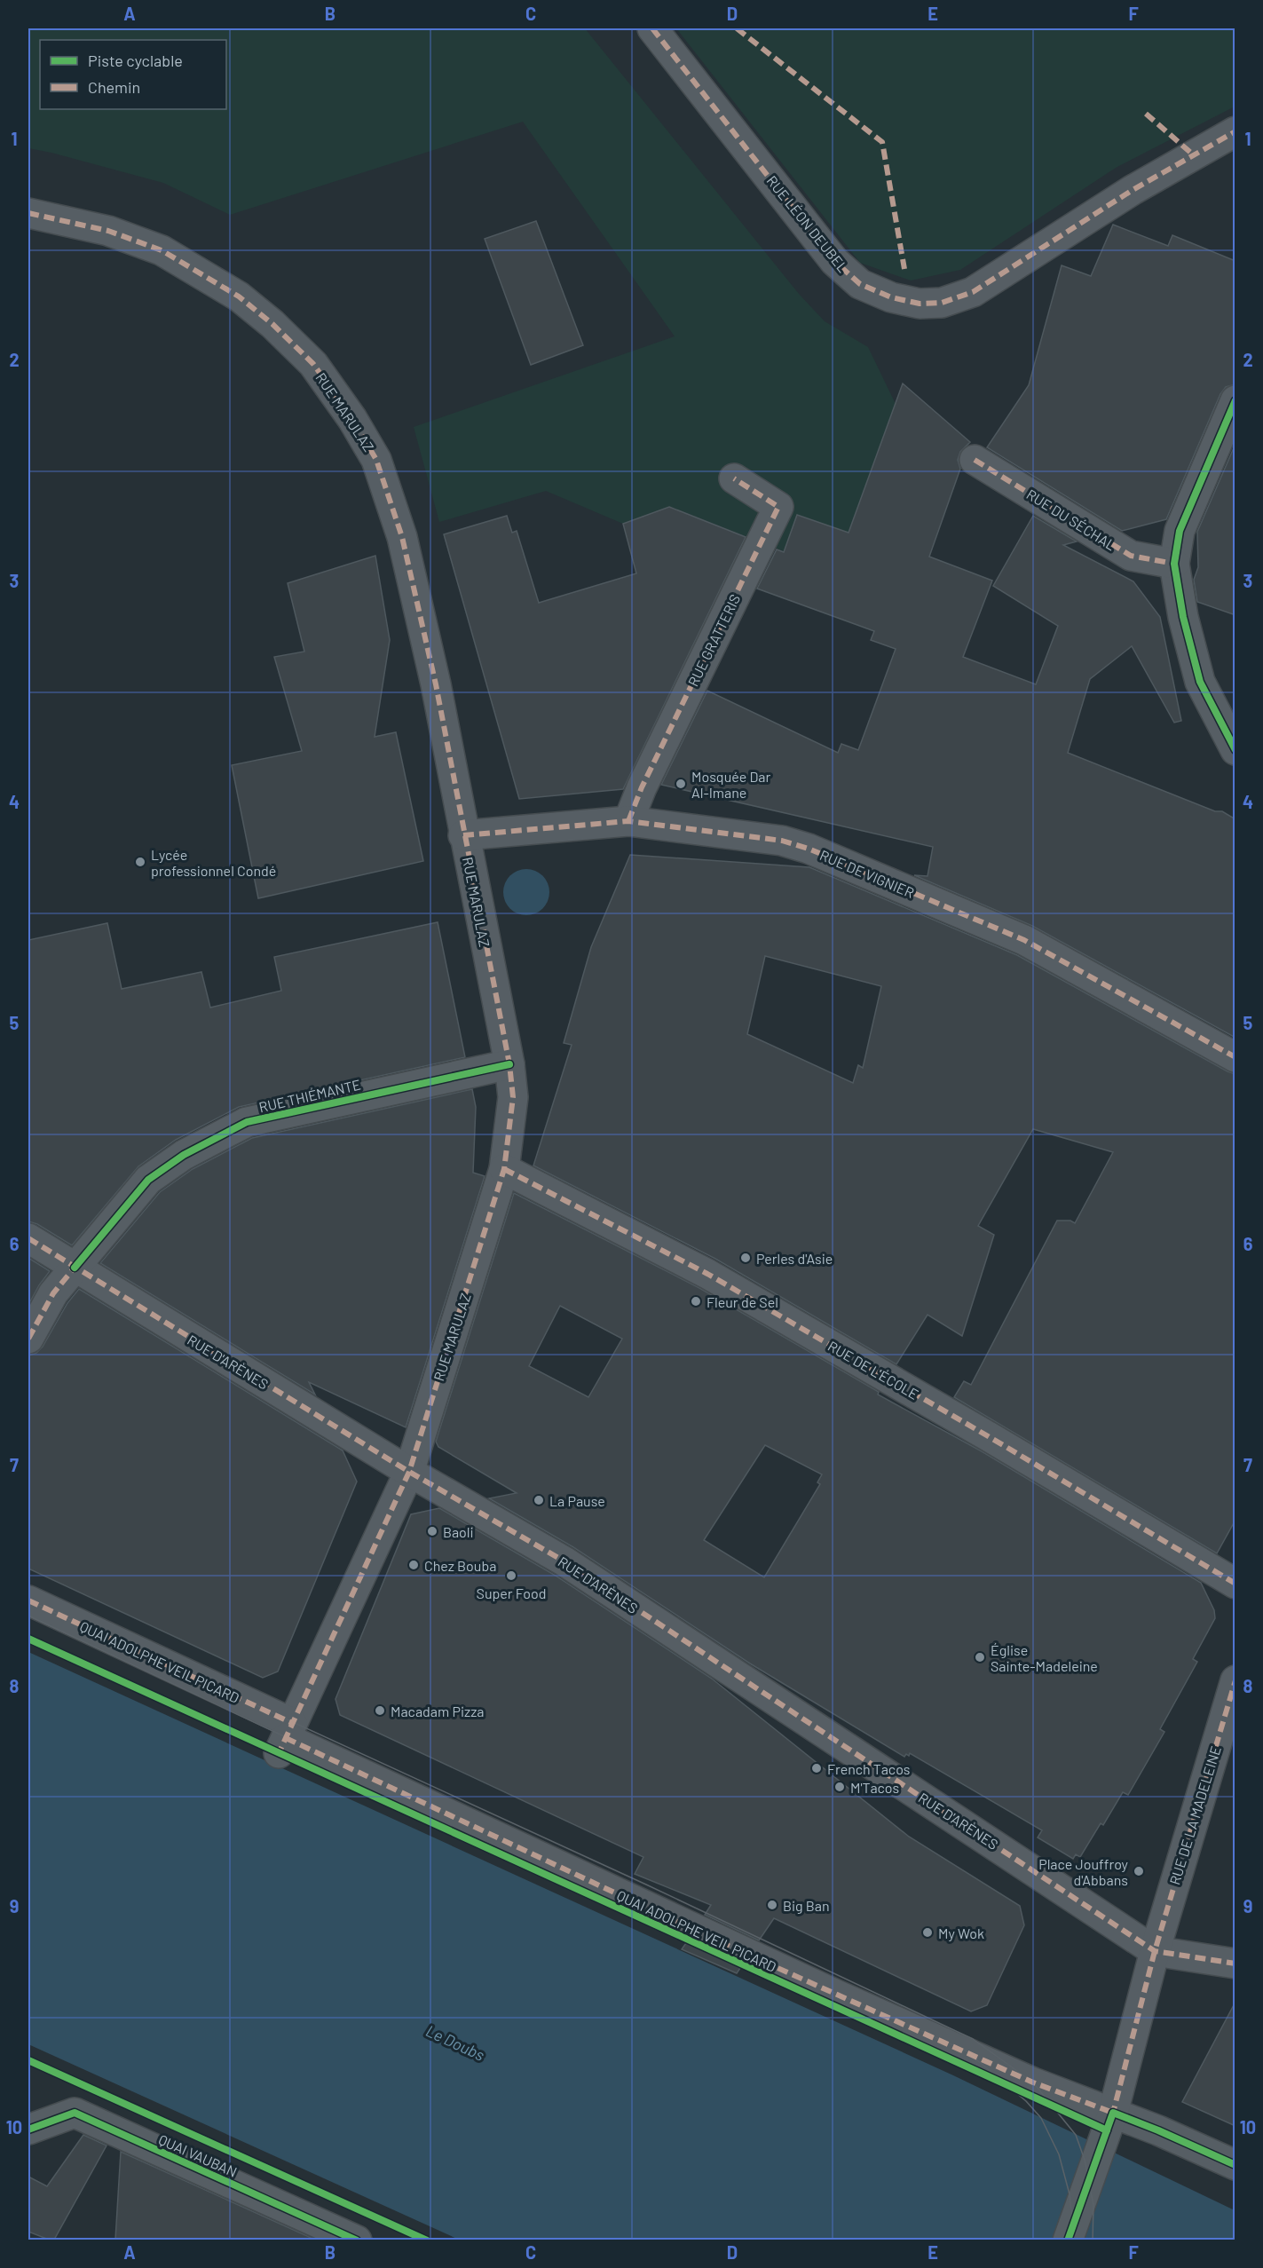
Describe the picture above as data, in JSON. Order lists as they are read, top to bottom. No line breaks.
{"streets":{"street":["RUE LÉON DEUBEL","RUE MARULAZ","RUE DU SÉCHAL","RUE GRATTERIS","RUE DE VIGNIER","RUE THIÉMANTE","RUE D'ARÈNES","RUE DE L'ÉCOLE","QUAI ADOLPHE VEIL PICARD","RUE DE LA MADELEINE","QUAI VAUBAN"]},"crossings":[["RUE MARULAZ","RUE DE VIGNIER"],["RUE MARULAZ","RUE THIÉMANTE"],["RUE MARULAZ","RUE D'ARÈNES"],["RUE MARULAZ","RUE DE L'ÉCOLE"],["RUE MARULAZ","QUAI ADOLPHE VEIL PICARD"],["RUE GRATTERIS","RUE DE VIGNIER"],["RUE THIÉMANTE","RUE D'ARÈNES"],["RUE D'ARÈNES","RUE DE LA MADELEINE"]],"water":["Le Doubs"],"places":["Mosquée Dar Al-Imane","Lycée professionnel Condé","Perles d'Asie","Fleur de Sel","La Pause","Baoli","Chez Bouba","Super Food","Église Sainte-Madeleine","Macadam Pizza","French Tacos","M'Tacos","Place Jouffroy d'Abbans","Big Ban","My Wok"],"legend":["Piste cyclable","Chemin"],"grid":{"columns":["A","B","C","D","E","F"],"rows":["1","2","3","4","5","6","7","8","9","10"]}}
